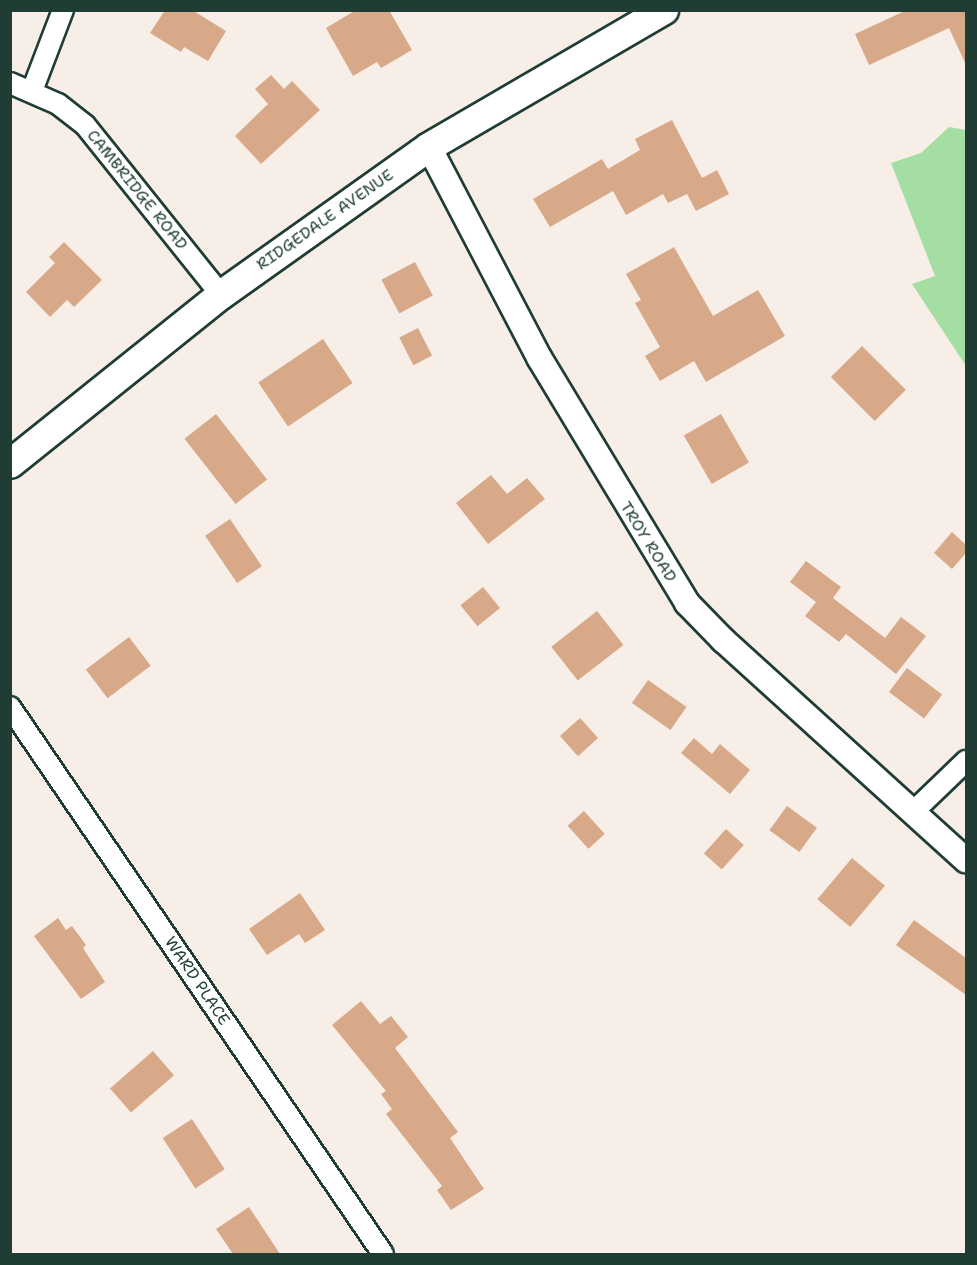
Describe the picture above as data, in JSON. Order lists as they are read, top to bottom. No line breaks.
{"streets":{"main road":["RIDGEDALE AVENUE"],"street":["CAMBRIDGE ROAD","TROY ROAD","WARD PLACE"]},"crossings":[["CAMBRIDGE ROAD","RIDGEDALE AVENUE"],["RIDGEDALE AVENUE","TROY ROAD"]]}
